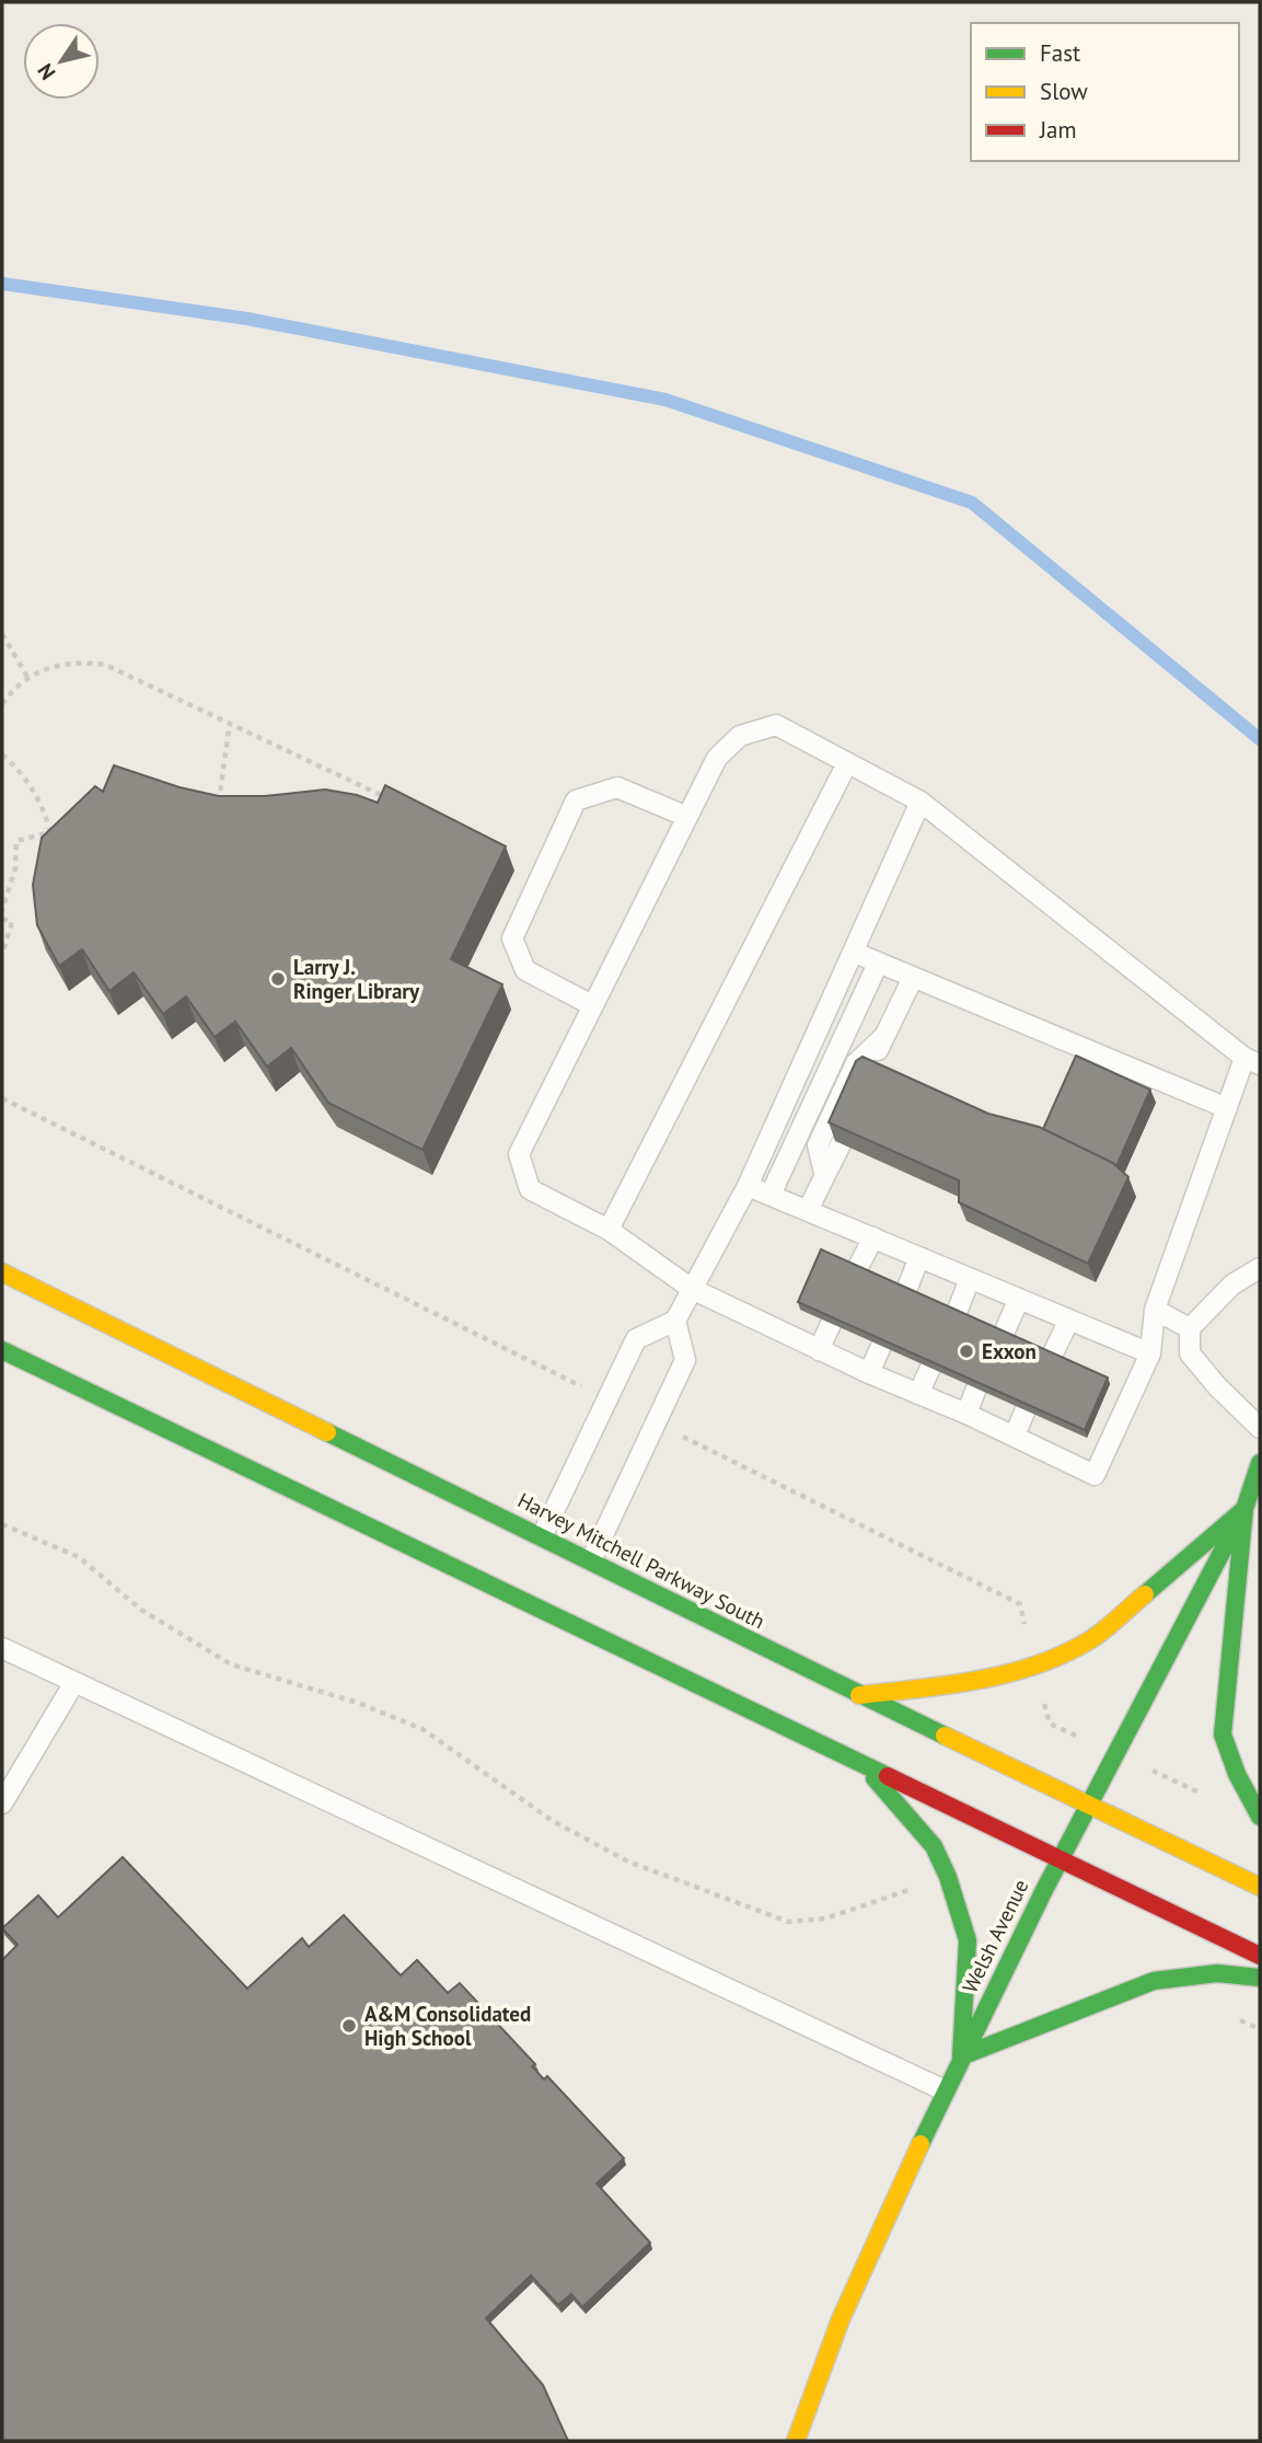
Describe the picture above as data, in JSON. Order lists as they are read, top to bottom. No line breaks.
{"streets":{"main road":["Harvey Mitchell Parkway South","Welsh Avenue"]},"crossings":[["Harvey Mitchell Parkway South","Welsh Avenue"]],"places":["Larry J. Ringer Library","Exxon","A&M Consolidated High School"],"legend":["Fast","Slow","Jam"],"north":"bottom left"}
